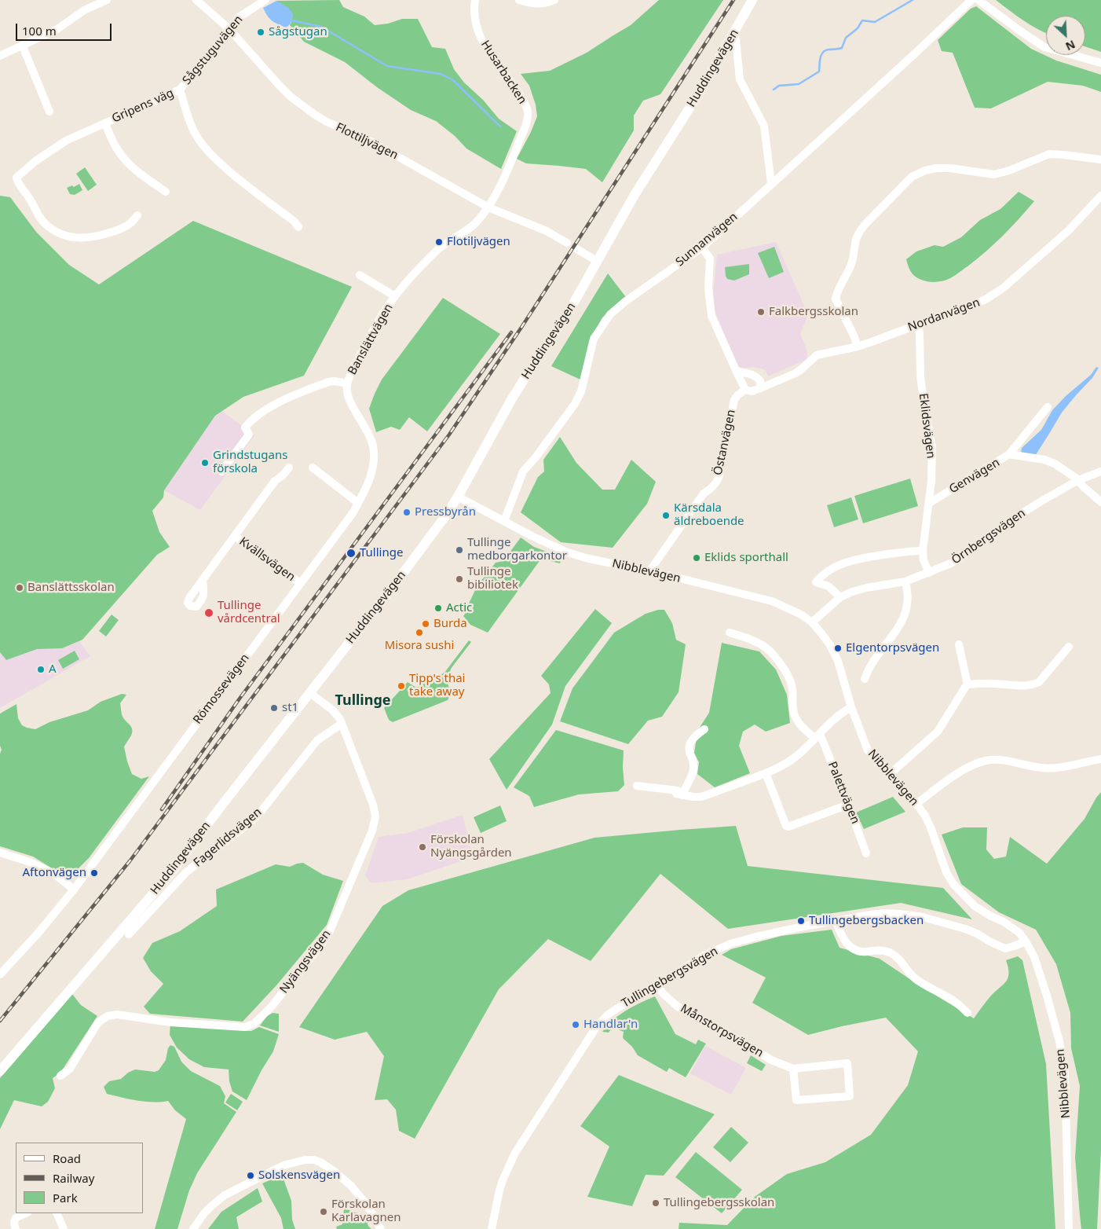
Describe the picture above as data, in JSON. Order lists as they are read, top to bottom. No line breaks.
{"streets":{"main road":["Huddingevägen"],"street":["Sågstuguvägen","Husarbacken","Gripens väg","Flottiljvägen","Sunnanvägen","Nordanvägen","Banslättvägen","Eklidsvägen","Östanvägen","Genvägen","Örnbergsvägen","Kvällsvägen","Nibblevägen","Römossevägen","Palettvägen","Fagerlidsvägen","Nyängsvägen","Tullingebergsvägen","Månstorpsvägen"]},"crossings":[["Sågstuguvägen","Gripens väg"],["Sågstuguvägen","Flottiljvägen"],["Huddingevägen","Nibblevägen"],["Huddingevägen","Nyängsvägen"],["Husarbacken","Flottiljvägen"],["Husarbacken","Banslättvägen"],["Flottiljvägen","Banslättvägen"],["Sunnanvägen","Nibblevägen"],["Nordanvägen","Eklidsvägen"],["Banslättvägen","Römossevägen"],["Eklidsvägen","Genvägen"],["Eklidsvägen","Örnbergsvägen"],["Östanvägen","Nibblevägen"],["Genvägen","Örnbergsvägen"],["Örnbergsvägen","Nibblevägen"],["Kvällsvägen","Römossevägen"],["Nibblevägen","Tullingebergsvägen"],["Fagerlidsvägen","Nyängsvägen"],["Tullingebergsvägen","Månstorpsvägen"]],"districts":["Tullinge"],"places":["Sågstugan","Flotiljvägen","Falkbergsskolan","Grindstugans förskola","Pressbyrån","Kärsdala äldreboende","Tullinge medborgarkontor","Tullinge","Eklids sporthall","Tullinge bibiliotek","Banslättsskolan","Actic","Tullinge vårdcentral","Burda","Misora sushi","Elgentorpsvägen","A","Tipp's thai take away","st1","Förskolan Nyängsgården","Aftonvägen","Tullingebergsbacken","Handlar'n","Solskensvägen","Tullingebergsskolan","Förskolan Karlavagnen"],"legend":["Road","Railway","Park"],"scale_bar":"100 m","north":"bottom right"}
